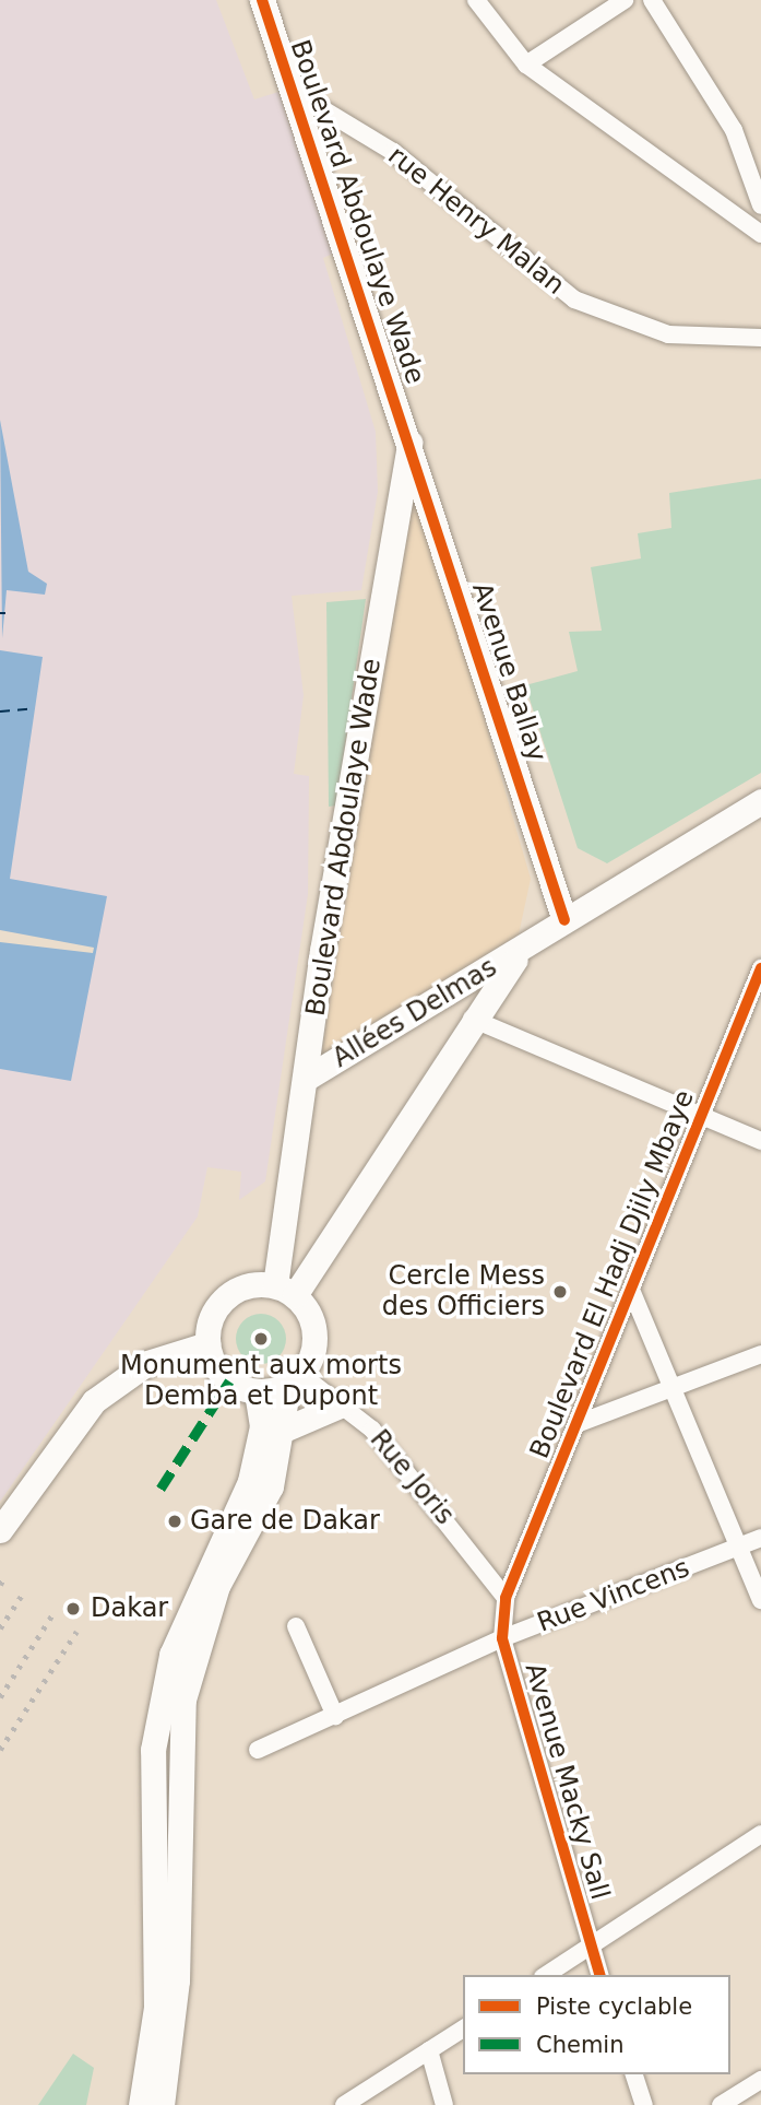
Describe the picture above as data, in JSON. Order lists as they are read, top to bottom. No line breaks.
{"streets":{"street":["Boulevard Abdoulaye Wade","rue Henry Malan","Avenue Ballay","Allées Delmas","Boulevard El Hadj Djily Mbaye","Rue Joris","Rue Vincens","Avenue Macky Sall"]},"crossings":[["Boulevard Abdoulaye Wade","rue Henry Malan"],["Boulevard Abdoulaye Wade","Avenue Ballay"],["Boulevard Abdoulaye Wade","Allées Delmas"],["Boulevard Abdoulaye Wade","Rue Joris"],["Boulevard El Hadj Djily Mbaye","Rue Joris"],["Boulevard El Hadj Djily Mbaye","Avenue Macky Sall"],["Rue Joris","Avenue Macky Sall"],["Rue Vincens","Avenue Macky Sall"]],"places":["Cercle Mess des Officiers","Monument aux morts Demba et Dupont","Gare de Dakar","Dakar"],"legend":["Piste cyclable","Chemin"]}
